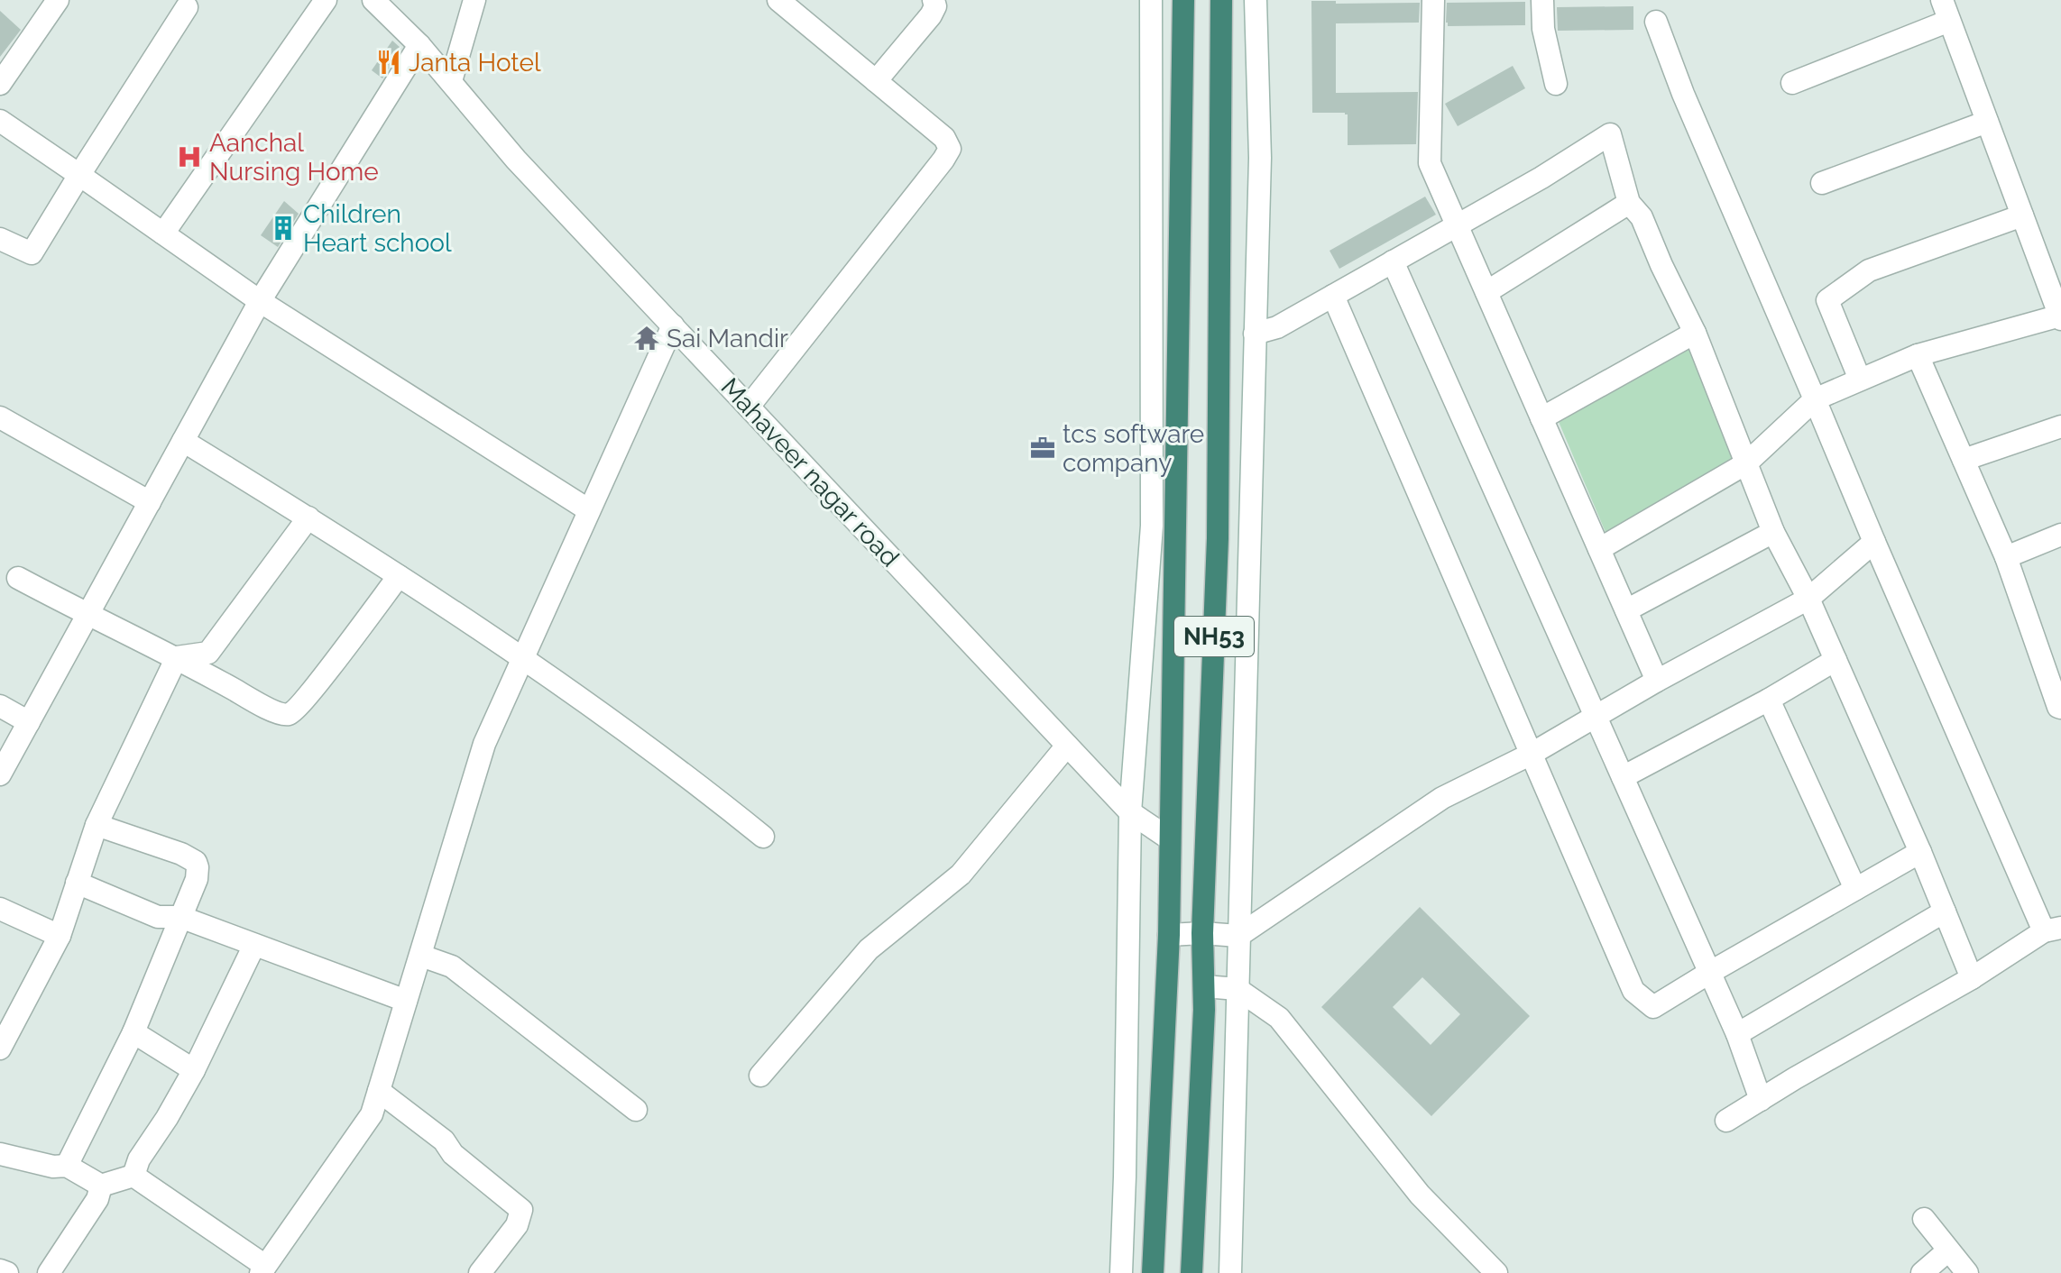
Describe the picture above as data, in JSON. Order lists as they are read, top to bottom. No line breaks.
{"streets":{"highway":["NH53"],"street":["Mahaveer nagar road"]},"crossings":[["Mahaveer nagar road","NH53"]],"places":{"restaurant":["Janta Hotel"],"hospital":["Aanchal Nursing Home"],"building":["Children Heart school"],"temple":["Sai Mandir"],"office":["tcs software company"]}}
